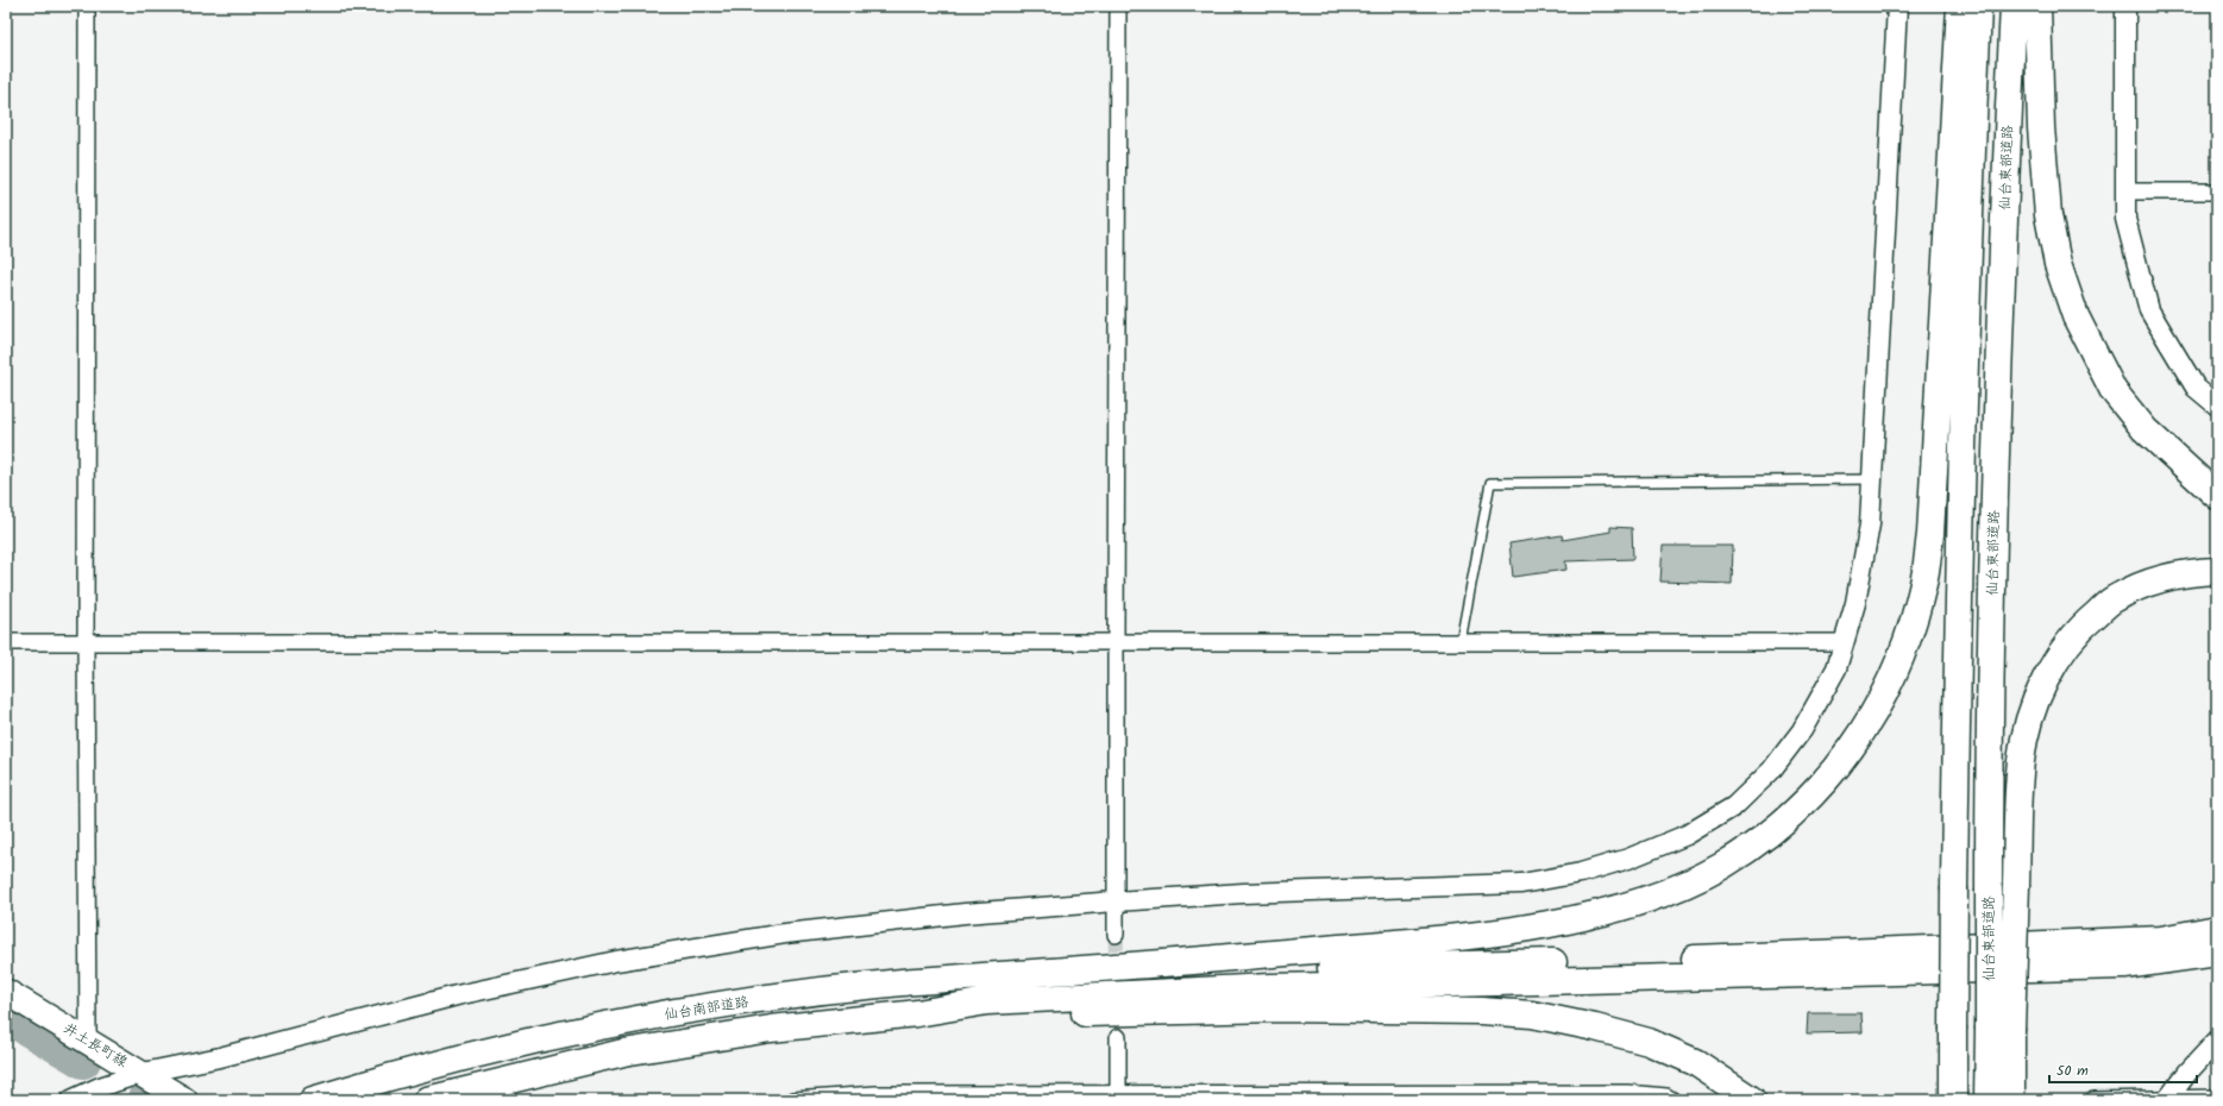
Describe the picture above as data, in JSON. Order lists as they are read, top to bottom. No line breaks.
{"streets":{"highway":["仙台東部道路","仙台南部道路"],"main road":["井土長町線"]},"scale_bar":"50 m"}
